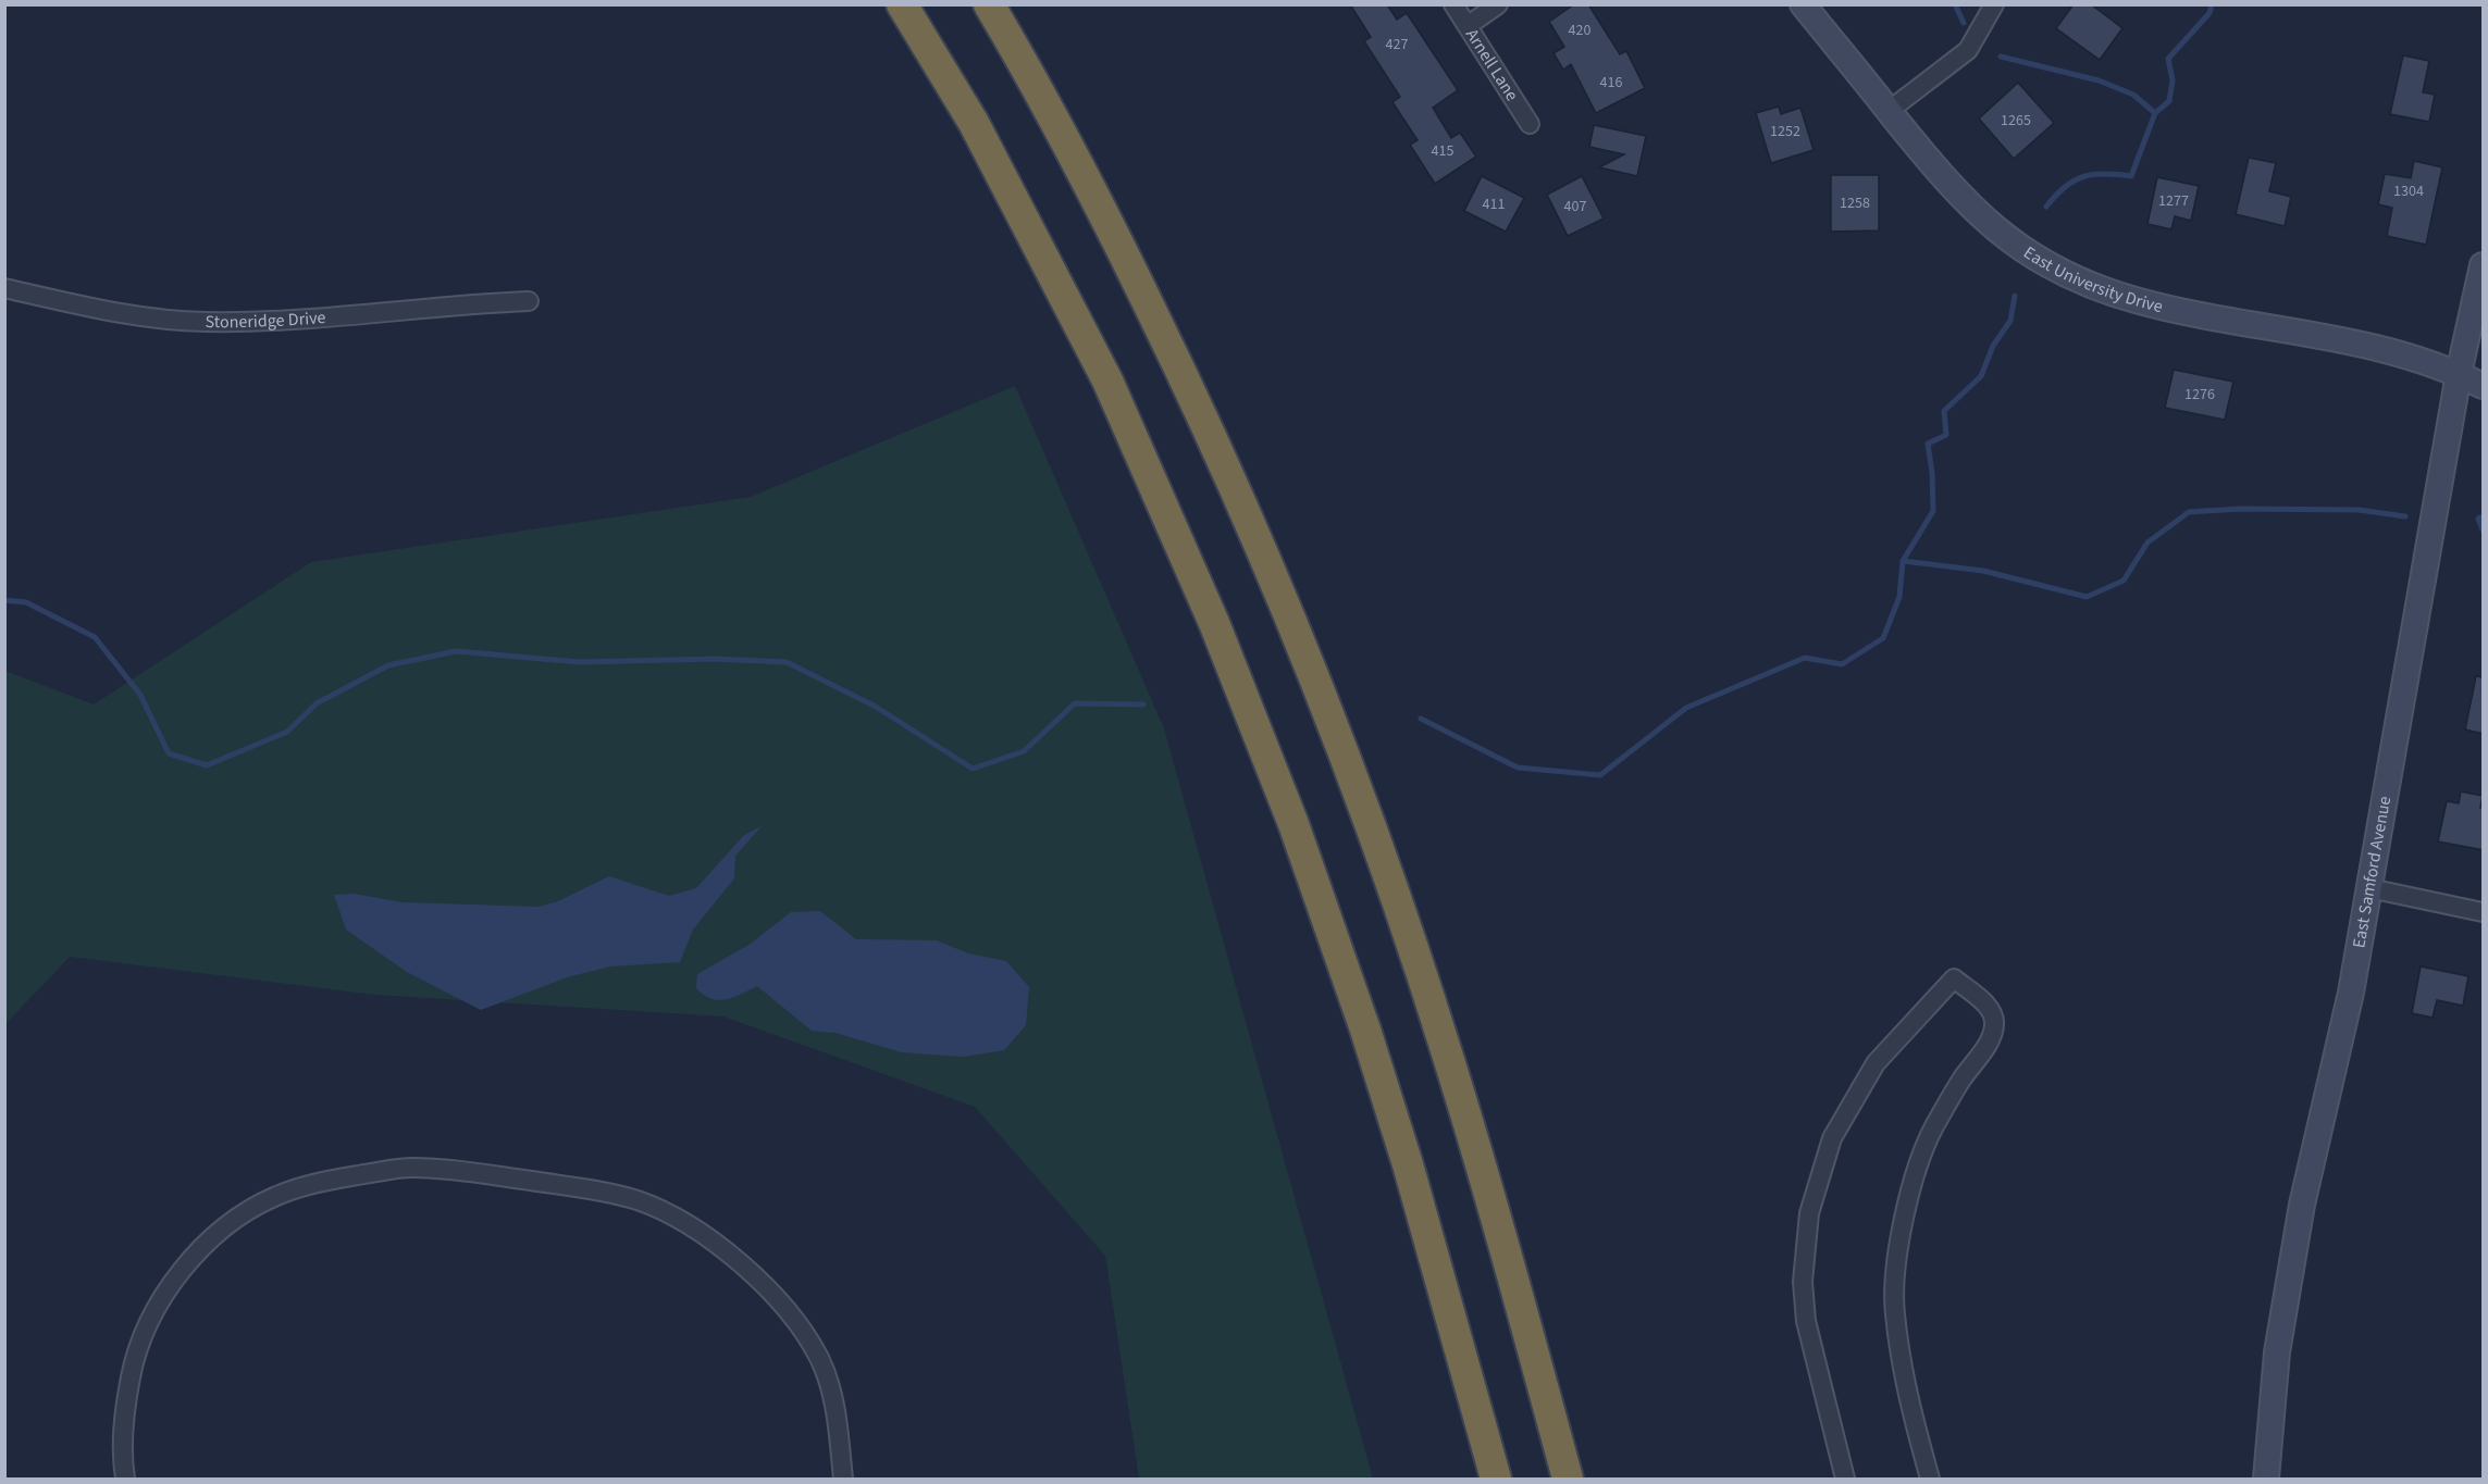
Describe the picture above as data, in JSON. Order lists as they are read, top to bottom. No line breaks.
{"streets":{"street":["Arnell Lane","East University Drive","Stoneridge Drive","East Samford Avenue"]},"crossings":[["East University Drive","East Samford Avenue"]],"house_numbers":["420","427","416","1265","1252","415","1304","1277","1258","411","407","1276"]}
